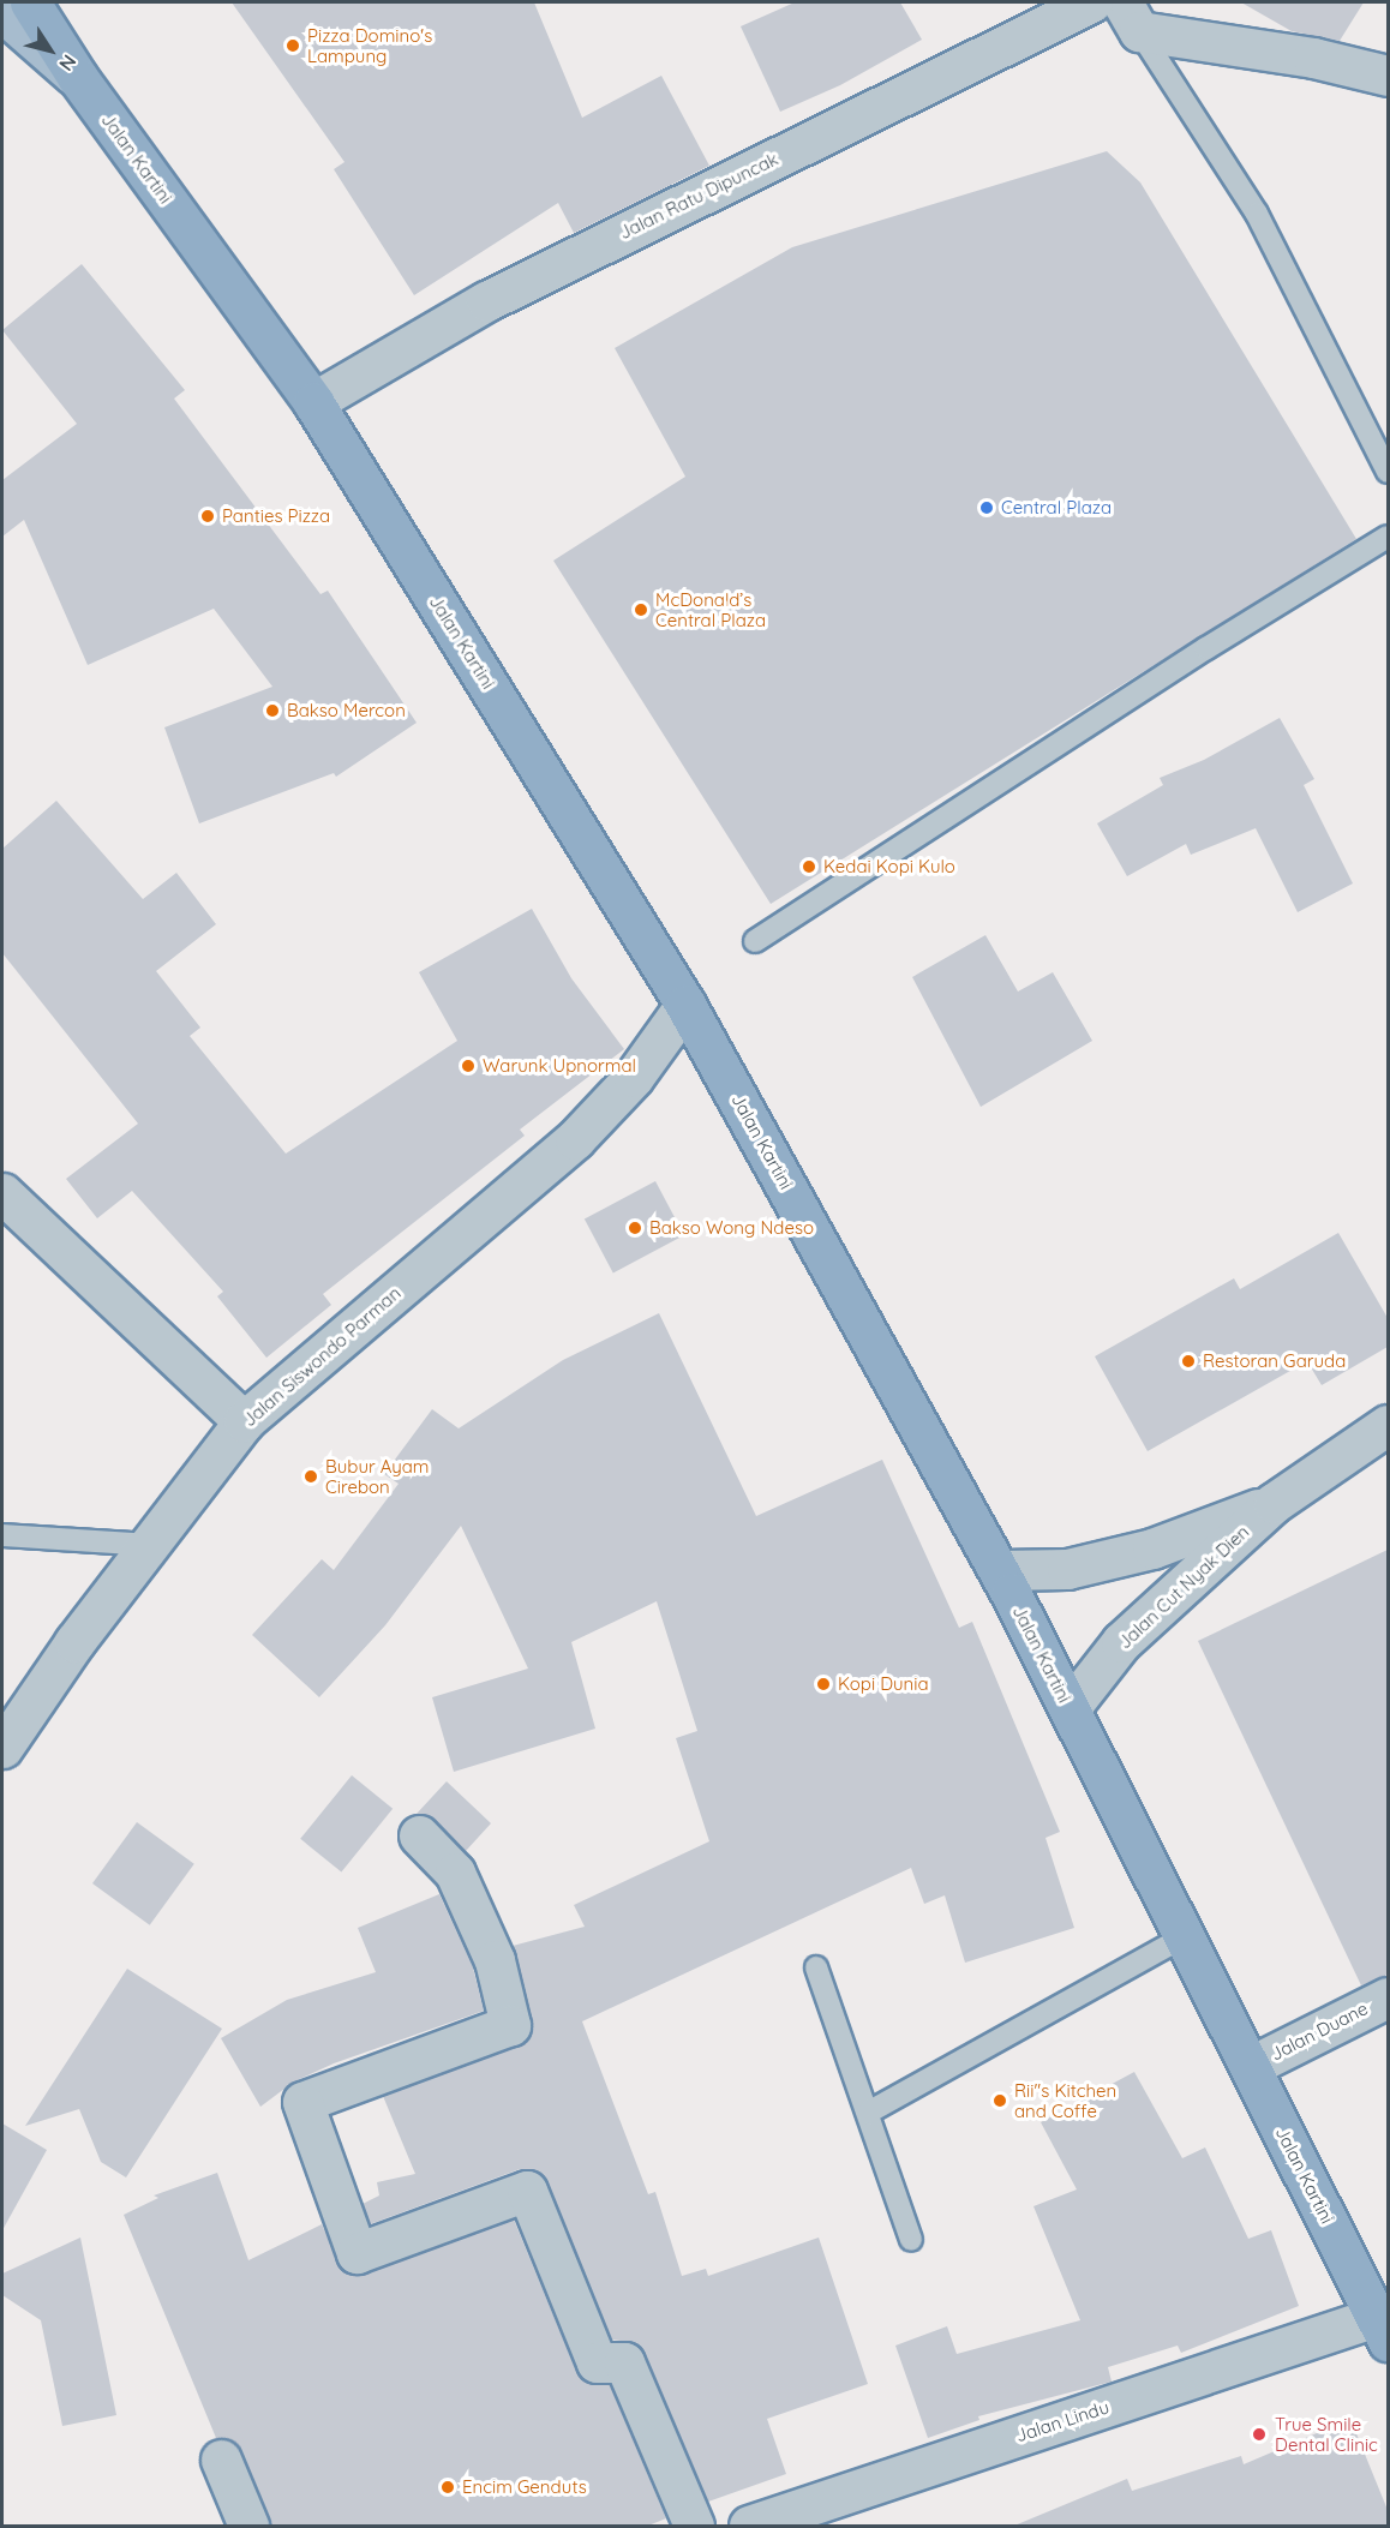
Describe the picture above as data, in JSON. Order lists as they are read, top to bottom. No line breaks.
{"streets":{"highway":["Jalan Kartini"],"street":["Jalan Ratu Dipuncak","Jalan Siswondo Parman","Jalan Cut Nyak Dien","Jalan Duane","Jalan Lindu"]},"crossings":[["Jalan Kartini","Jalan Ratu Dipuncak"],["Jalan Kartini","Jalan Siswondo Parman"],["Jalan Kartini","Jalan Cut Nyak Dien"],["Jalan Kartini","Jalan Duane"],["Jalan Kartini","Jalan Lindu"]],"places":["Pizza Domino's Lampung","Central Plaza","Panties Pizza","McDonald’s Central Plaza","Bakso Mercon","Kedai Kopi Kulo","Warunk Upnormal","Bakso Wong Ndeso","Restoran Garuda","Bubur Ayam Cirebon","Kopi Dunia","Rii''s Kitchen and Coffe","True Smile Dental Clinic","Encim Genduts"],"north":"bottom right"}
